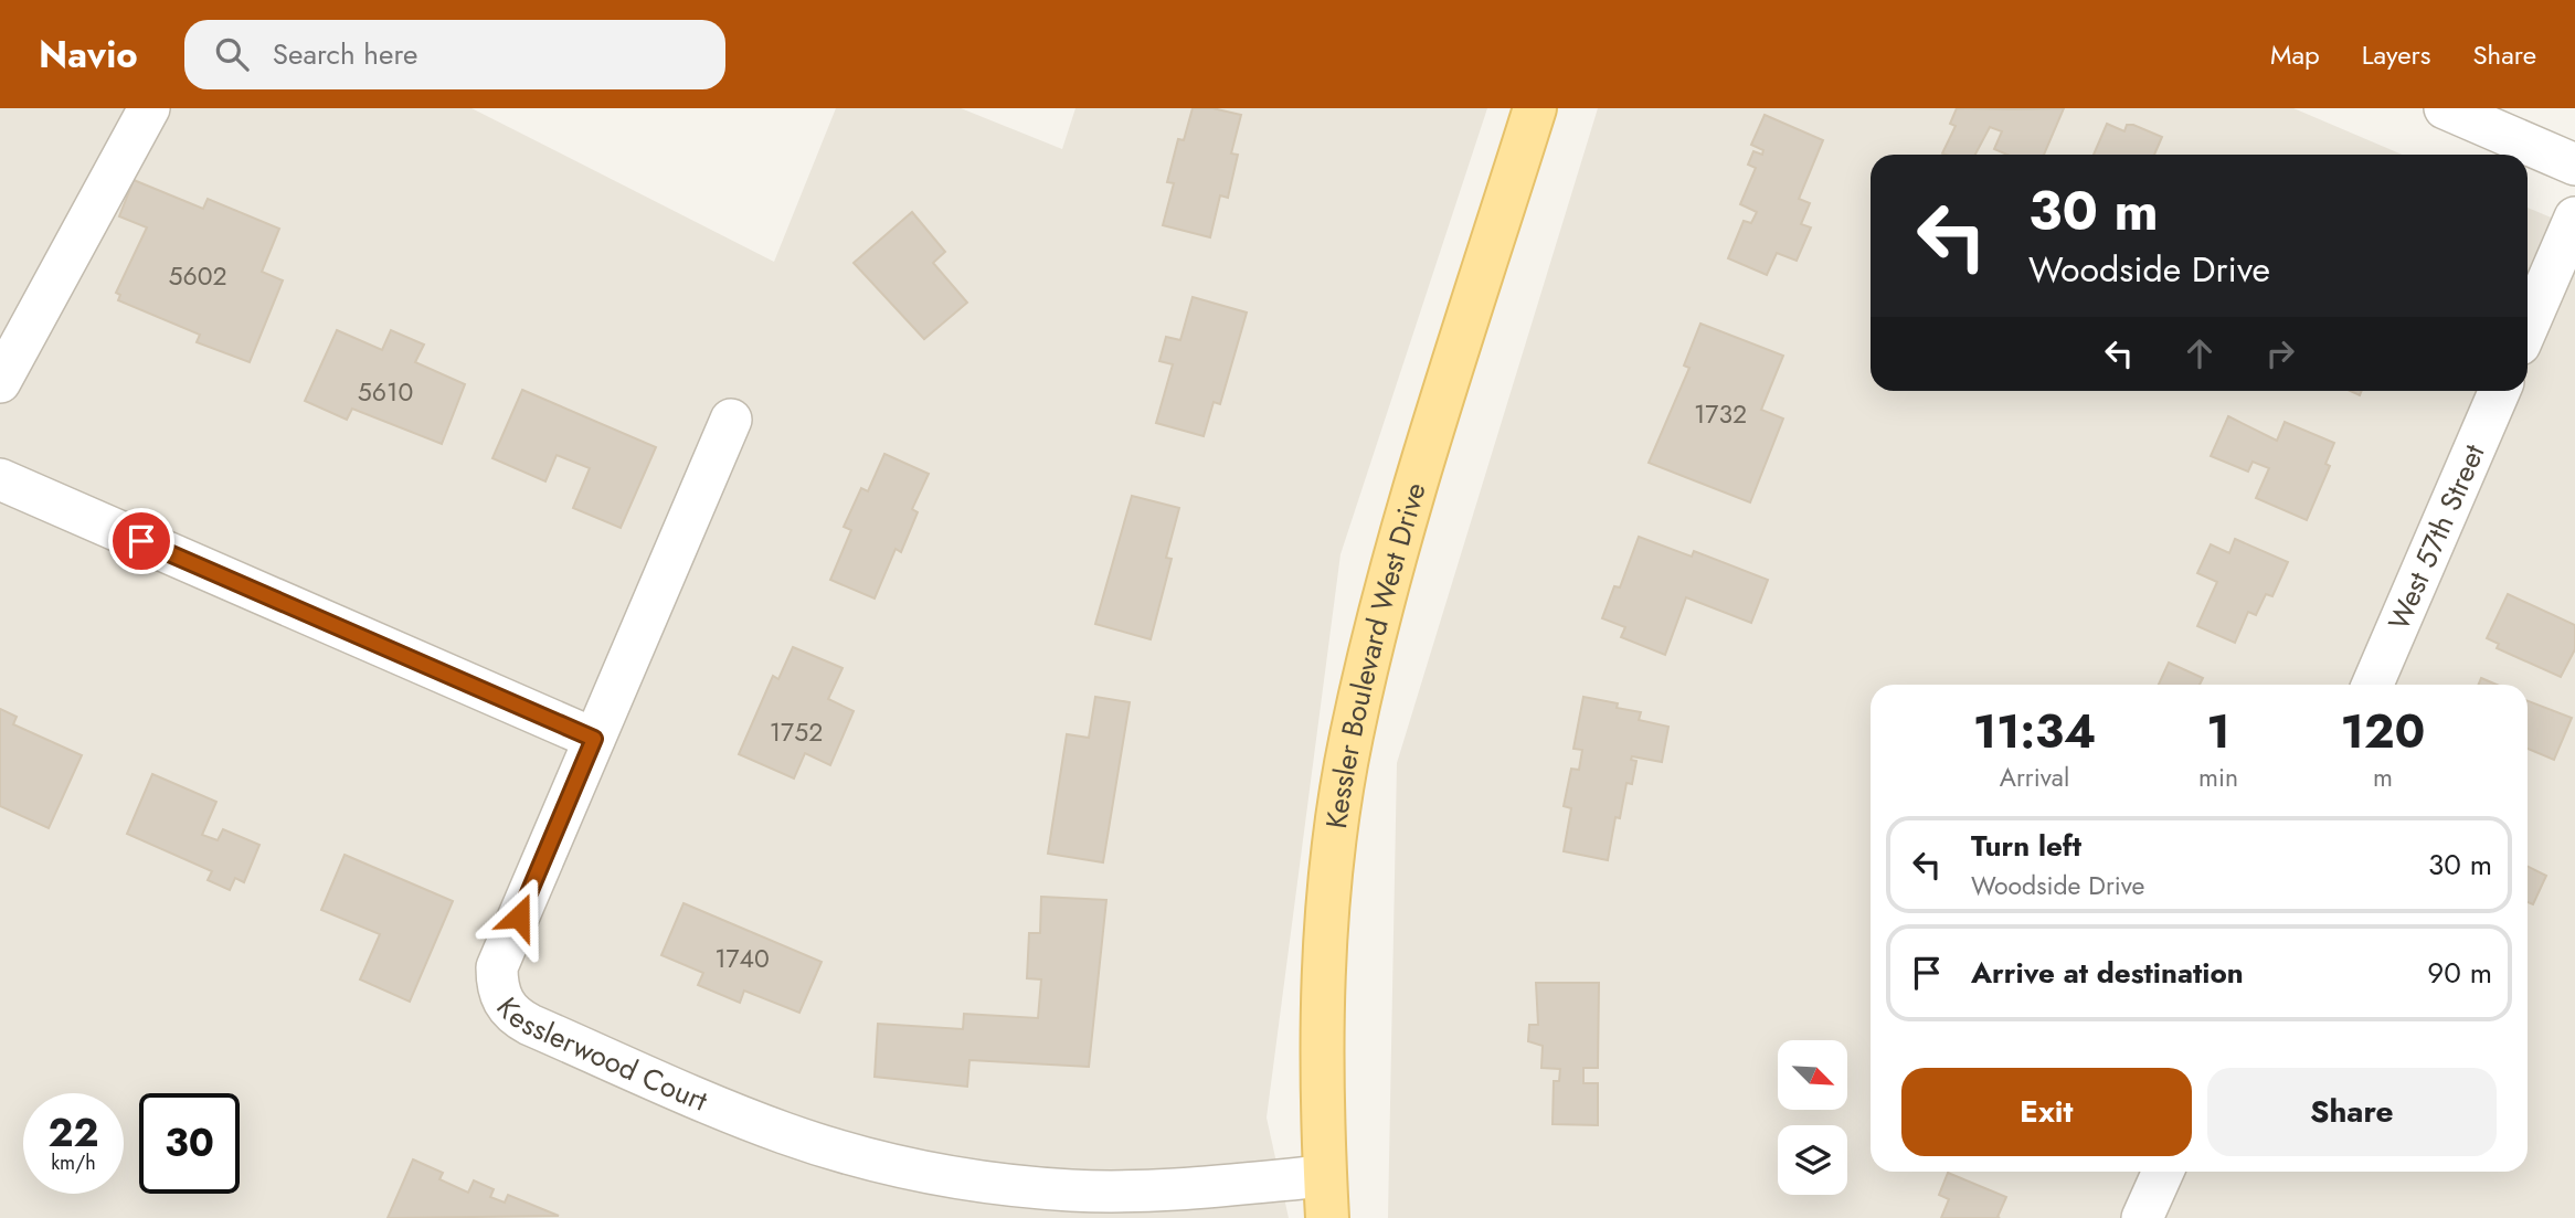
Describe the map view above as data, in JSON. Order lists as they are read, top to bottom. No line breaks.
{"streets":{"main road":["Kessler Boulevard West Drive"],"street":["West 57th Street","Kesslerwood Court"]},"crossings":[["Kessler Boulevard West Drive","Kesslerwood Court"]],"house_numbers":["5602","5610","1732","1752","1740"],"north":"bottom right","page":{"header":"Navio","search":"Search here","nav":["Map","Layers","Share"],"turn":["30 m","Woodside Drive"],"eta":["11:34","Arrival","1","min","120","m"],"list":[{"name":"Turn left","note":"Woodside Drive","value":"30 m"},{"name":"Arrive at destination","value":"90 m"}],"buttons":["Exit","Share"],"speed":"22 km/h","limit":"30"}}
